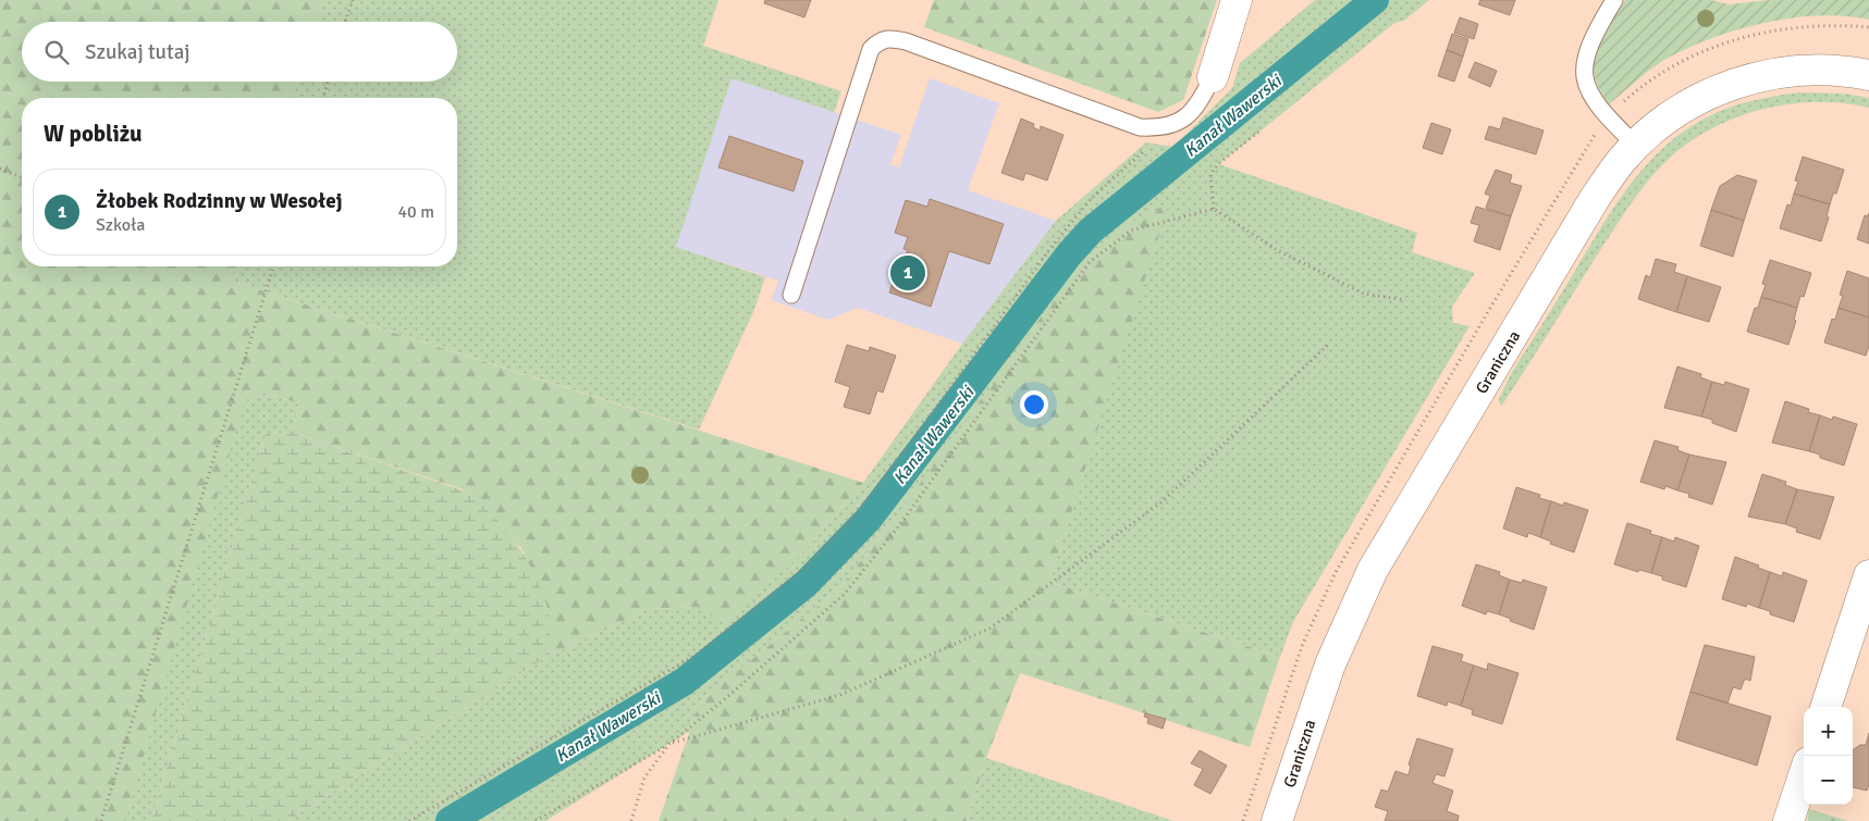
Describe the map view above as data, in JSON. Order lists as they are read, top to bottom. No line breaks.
{"streets":{"street":["Graniczna"]},"water":["Kanał Wawerski"],"page":{"search":"Szukaj tutaj","heading":"W pobliżu","list":[{"mark":"1","name":"Żłobek Rodzinny w Wesołej","note":"Szkoła","value":"40 m"}],"pins":"1","map_buttons":["+","−"]}}
